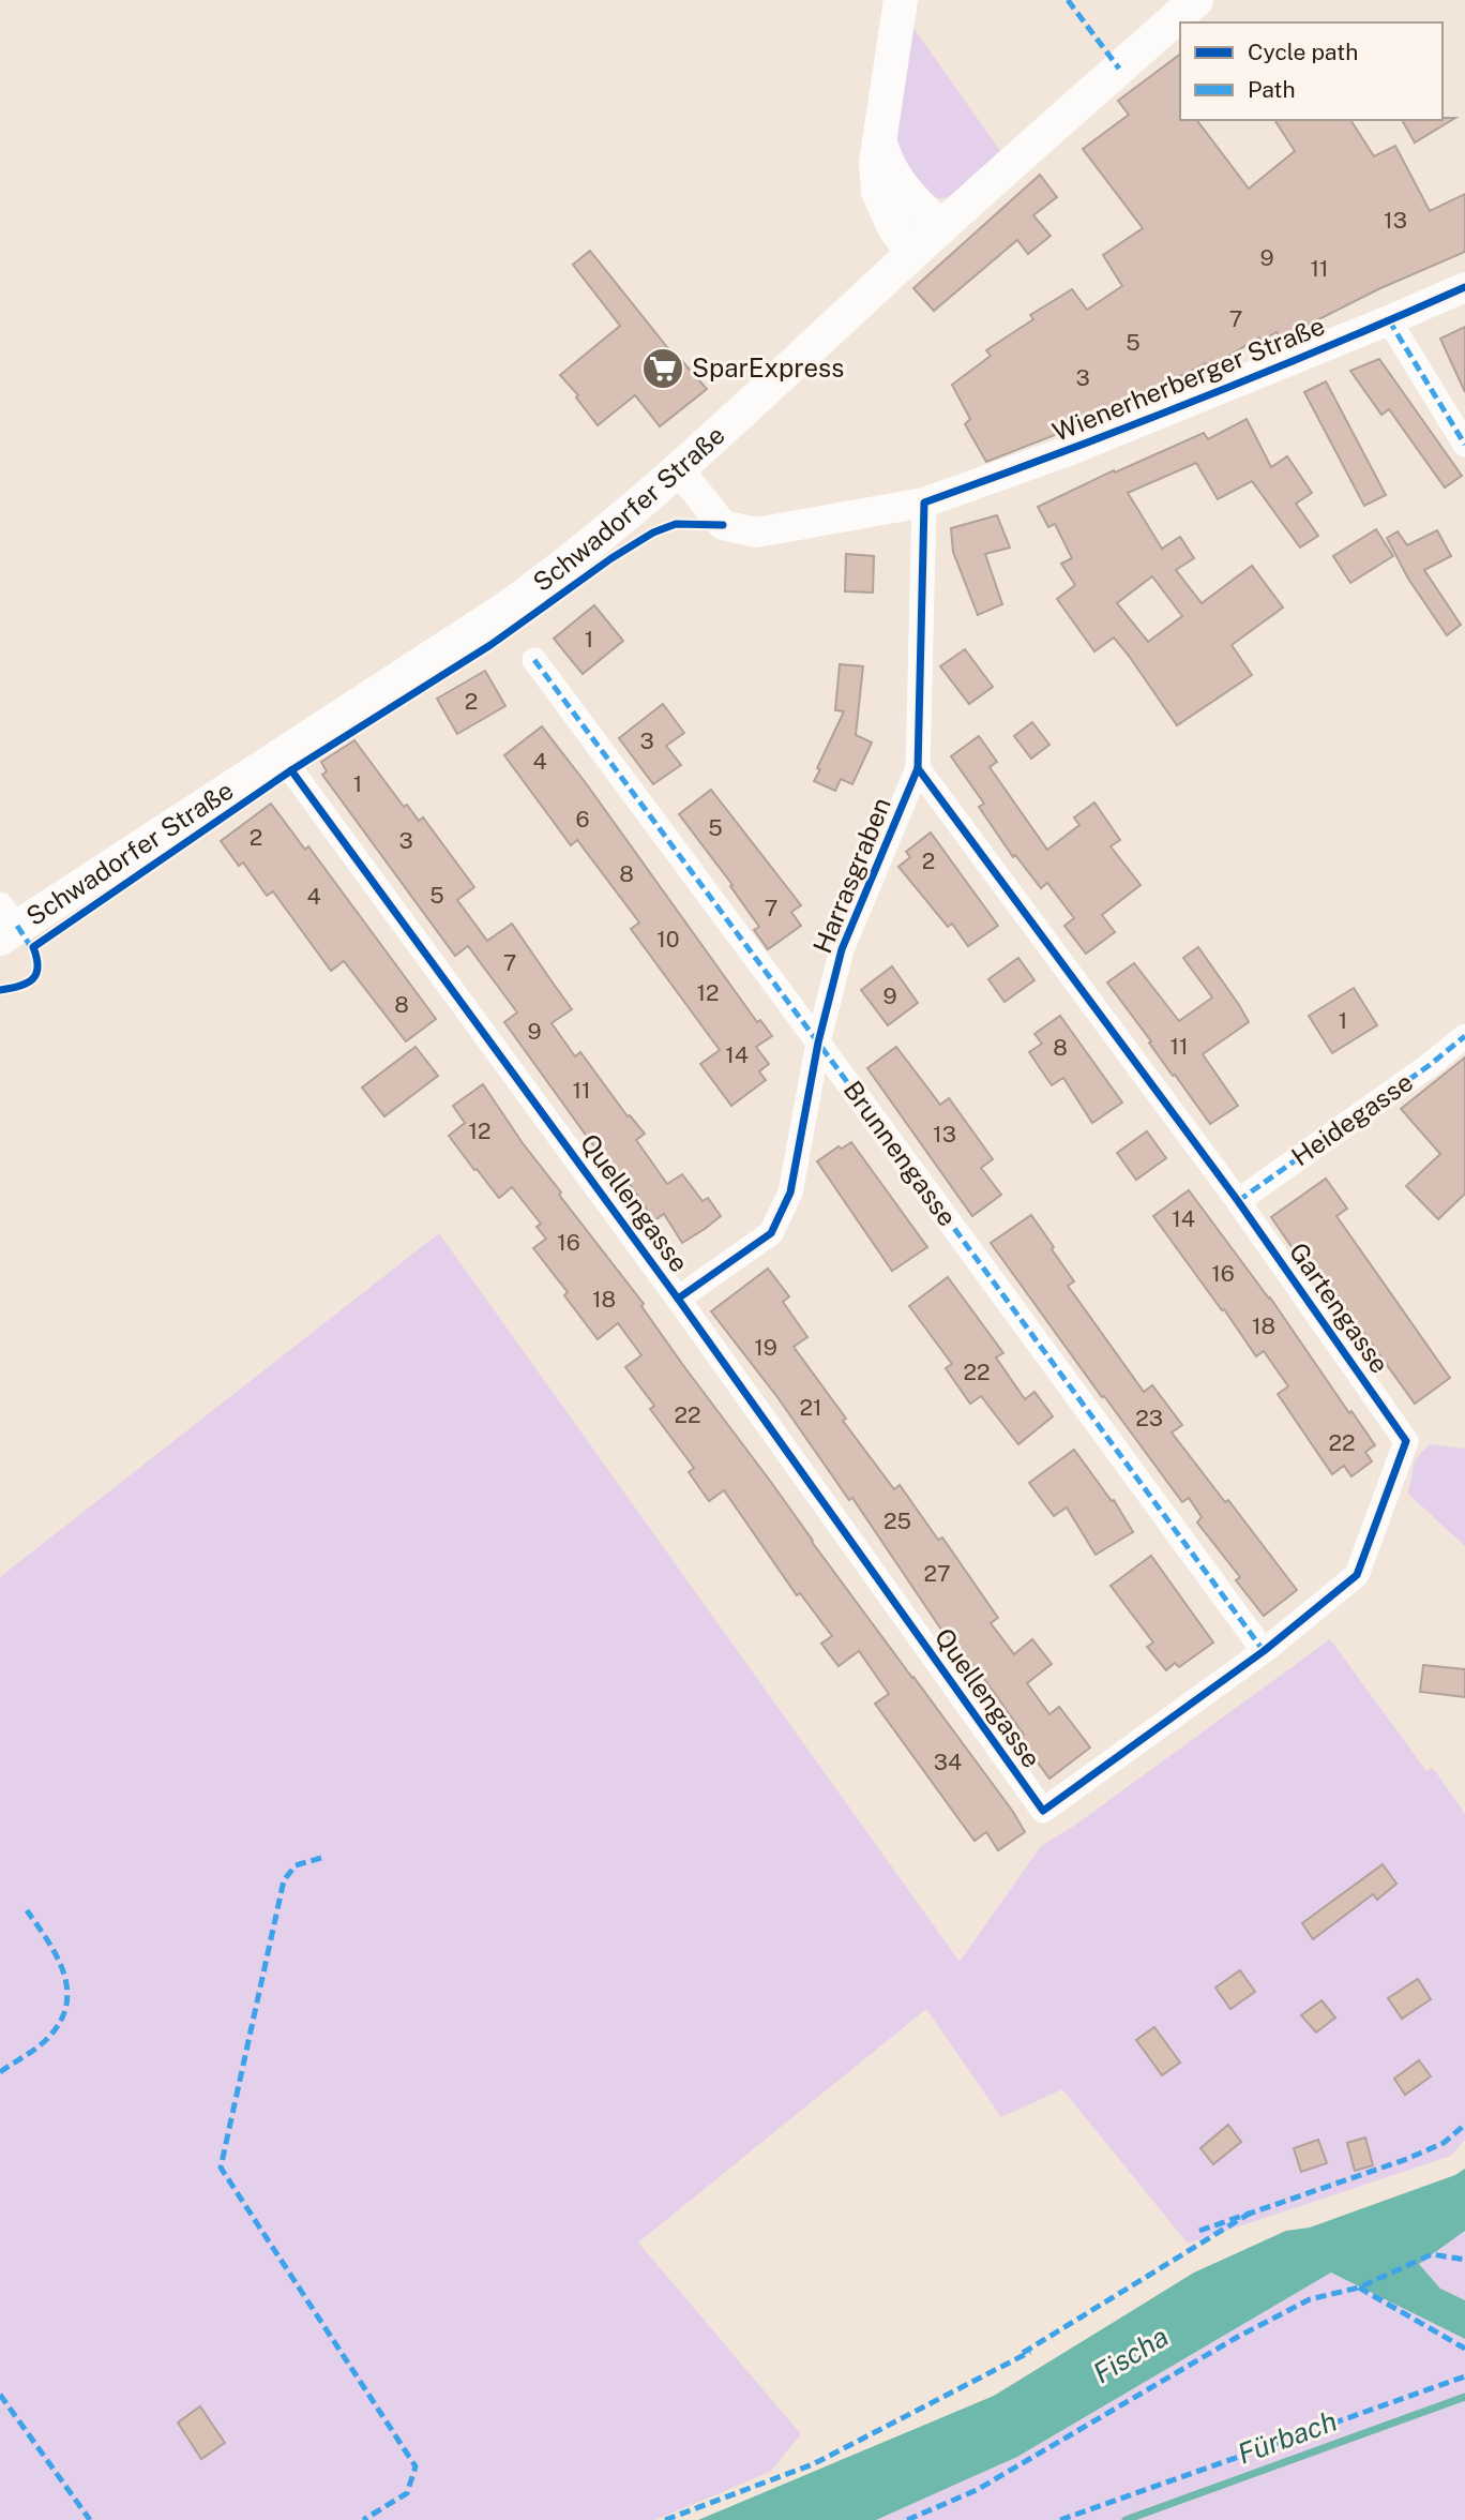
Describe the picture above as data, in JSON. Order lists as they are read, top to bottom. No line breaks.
{"streets":{"main road":["Schwadorfer Straße"],"street":["Wienerherberger Straße","Harrasgraben","Heidegasse","Brunnengasse","Quellengasse","Gartengasse"]},"crossings":[["Wienerherberger Straße","Schwadorfer Straße"],["Wienerherberger Straße","Harrasgraben"],["Schwadorfer Straße","Quellengasse"],["Harrasgraben","Brunnengasse"],["Harrasgraben","Quellengasse"],["Harrasgraben","Gartengasse"],["Heidegasse","Gartengasse"],["Brunnengasse","Gartengasse"],["Quellengasse","Gartengasse"]],"water":["Fischa","Fürbach"],"places":{"supermarket":["SparExpress"]},"house_numbers":["13","9","11","7","5","3","1","2","3","4","1","6","5","2","3","2","8","5","4","7","10","7","12","9","8","1","9","11","8","14","11","12","13","14","16","16","18","18","19","22","21","22","23","22","25","27","34"],"legend":["Cycle path","Path"]}
